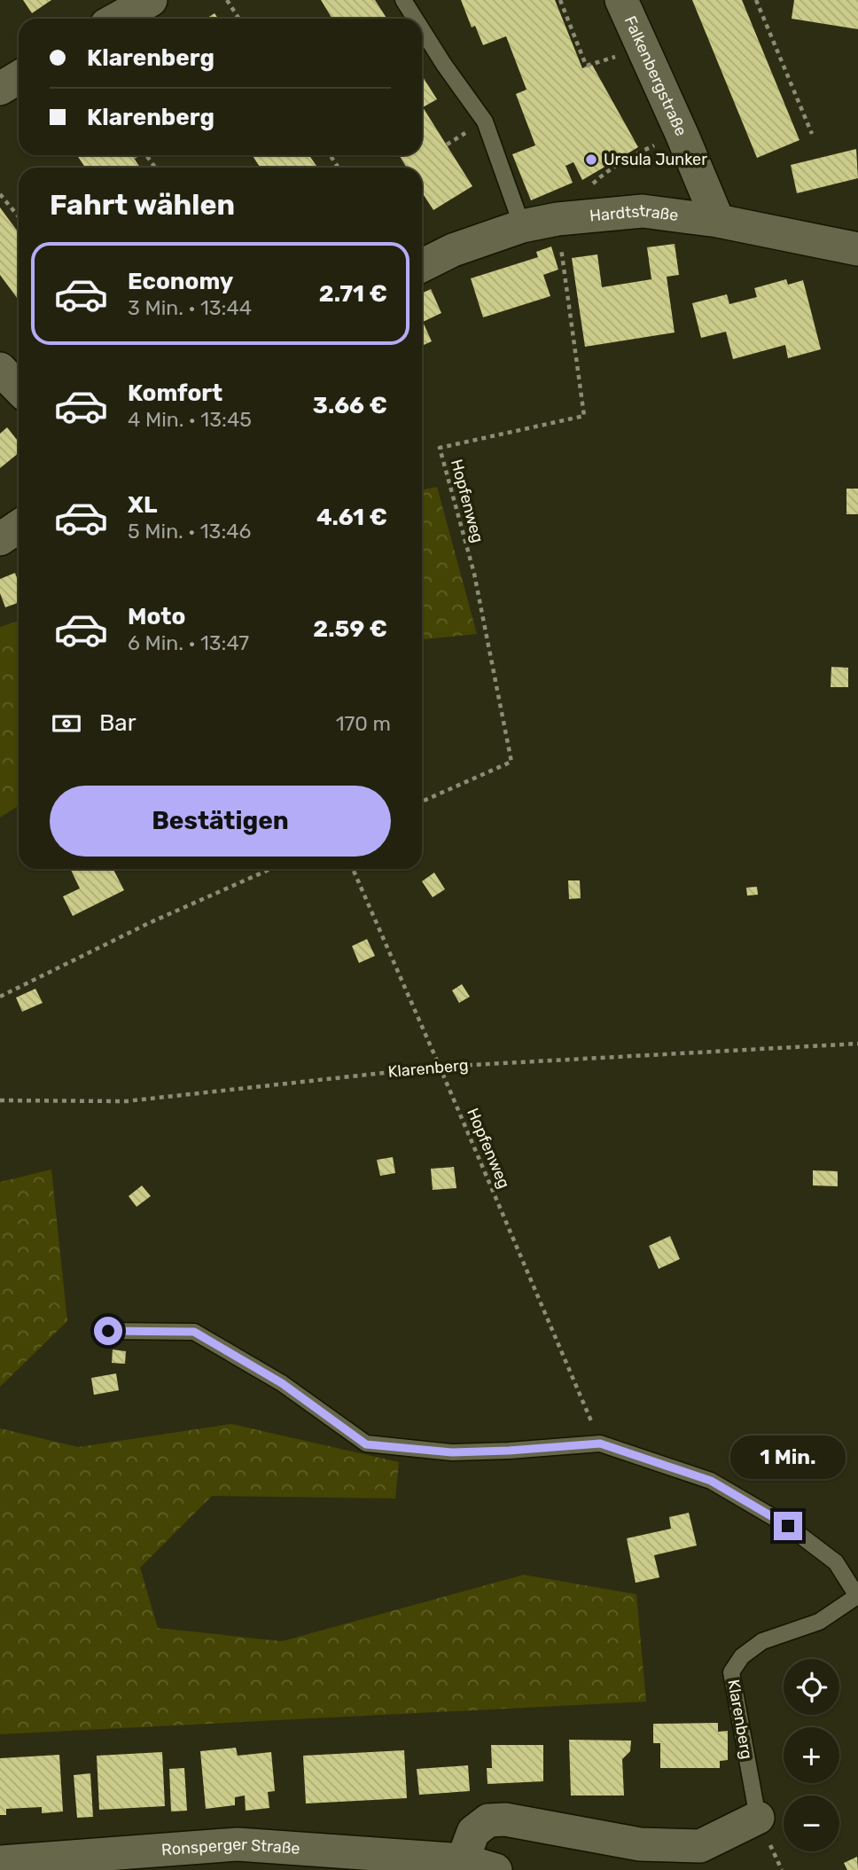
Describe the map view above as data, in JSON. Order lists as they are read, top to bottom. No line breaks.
{"streets":{"street":["Falkenbergstraße","Hardtstraße","Ronsperger Straße"],"lane":["Klarenberg"],"path":["Hopfenweg"]},"crossings":[["Falkenbergstraße","Hardtstraße"],["Hardtstraße","Hopfenweg"],["Hopfenweg","Klarenberg"]],"places":["Ursula Junker"],"page":{"banner":["Klarenberg","Klarenberg"],"heading":"Fahrt wählen","list":[{"name":"Economy","note":"3 Min. · 13:44","value":"2.71 €"},{"name":"Komfort","note":"4 Min. · 13:45","value":"3.66 €"},{"name":"XL","note":"5 Min. · 13:46","value":"4.61 €"},{"name":"Moto","note":"6 Min. · 13:47","value":"2.59 €"}],"pay":["Bar","170 m"],"buttons":"Bestätigen","bubble":"1 Min.","map_buttons":["+","−"]}}
